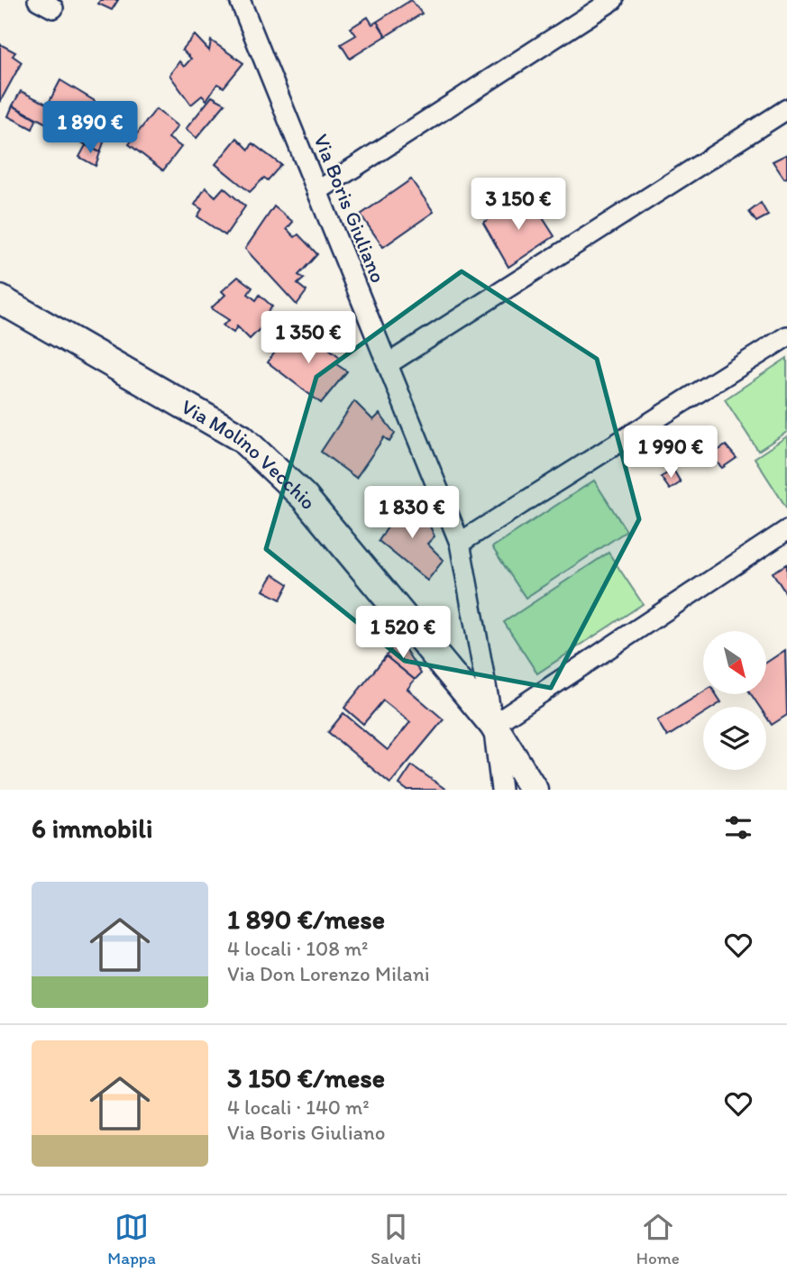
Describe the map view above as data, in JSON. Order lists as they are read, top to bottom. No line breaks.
{"streets":{"street":["Via Boris Giuliano","Via Molino Vecchio"]},"crossings":[["Via Boris Giuliano","Via Molino Vecchio"]],"north":"bottom right","page":{"price":["1 890 €","3 150 €","1 350 €","1 990 €","1 830 €","1 520 €"],"heading":"6 immobili","list":[{"name":"1 890 €/mese","note":"4 locali · 108 m² · Via Don Lorenzo Milani"},{"name":"3 150 €/mese","note":"4 locali · 140 m² · Via Boris Giuliano"}],"tabs":["Mappa","Salvati","Home"]}}
